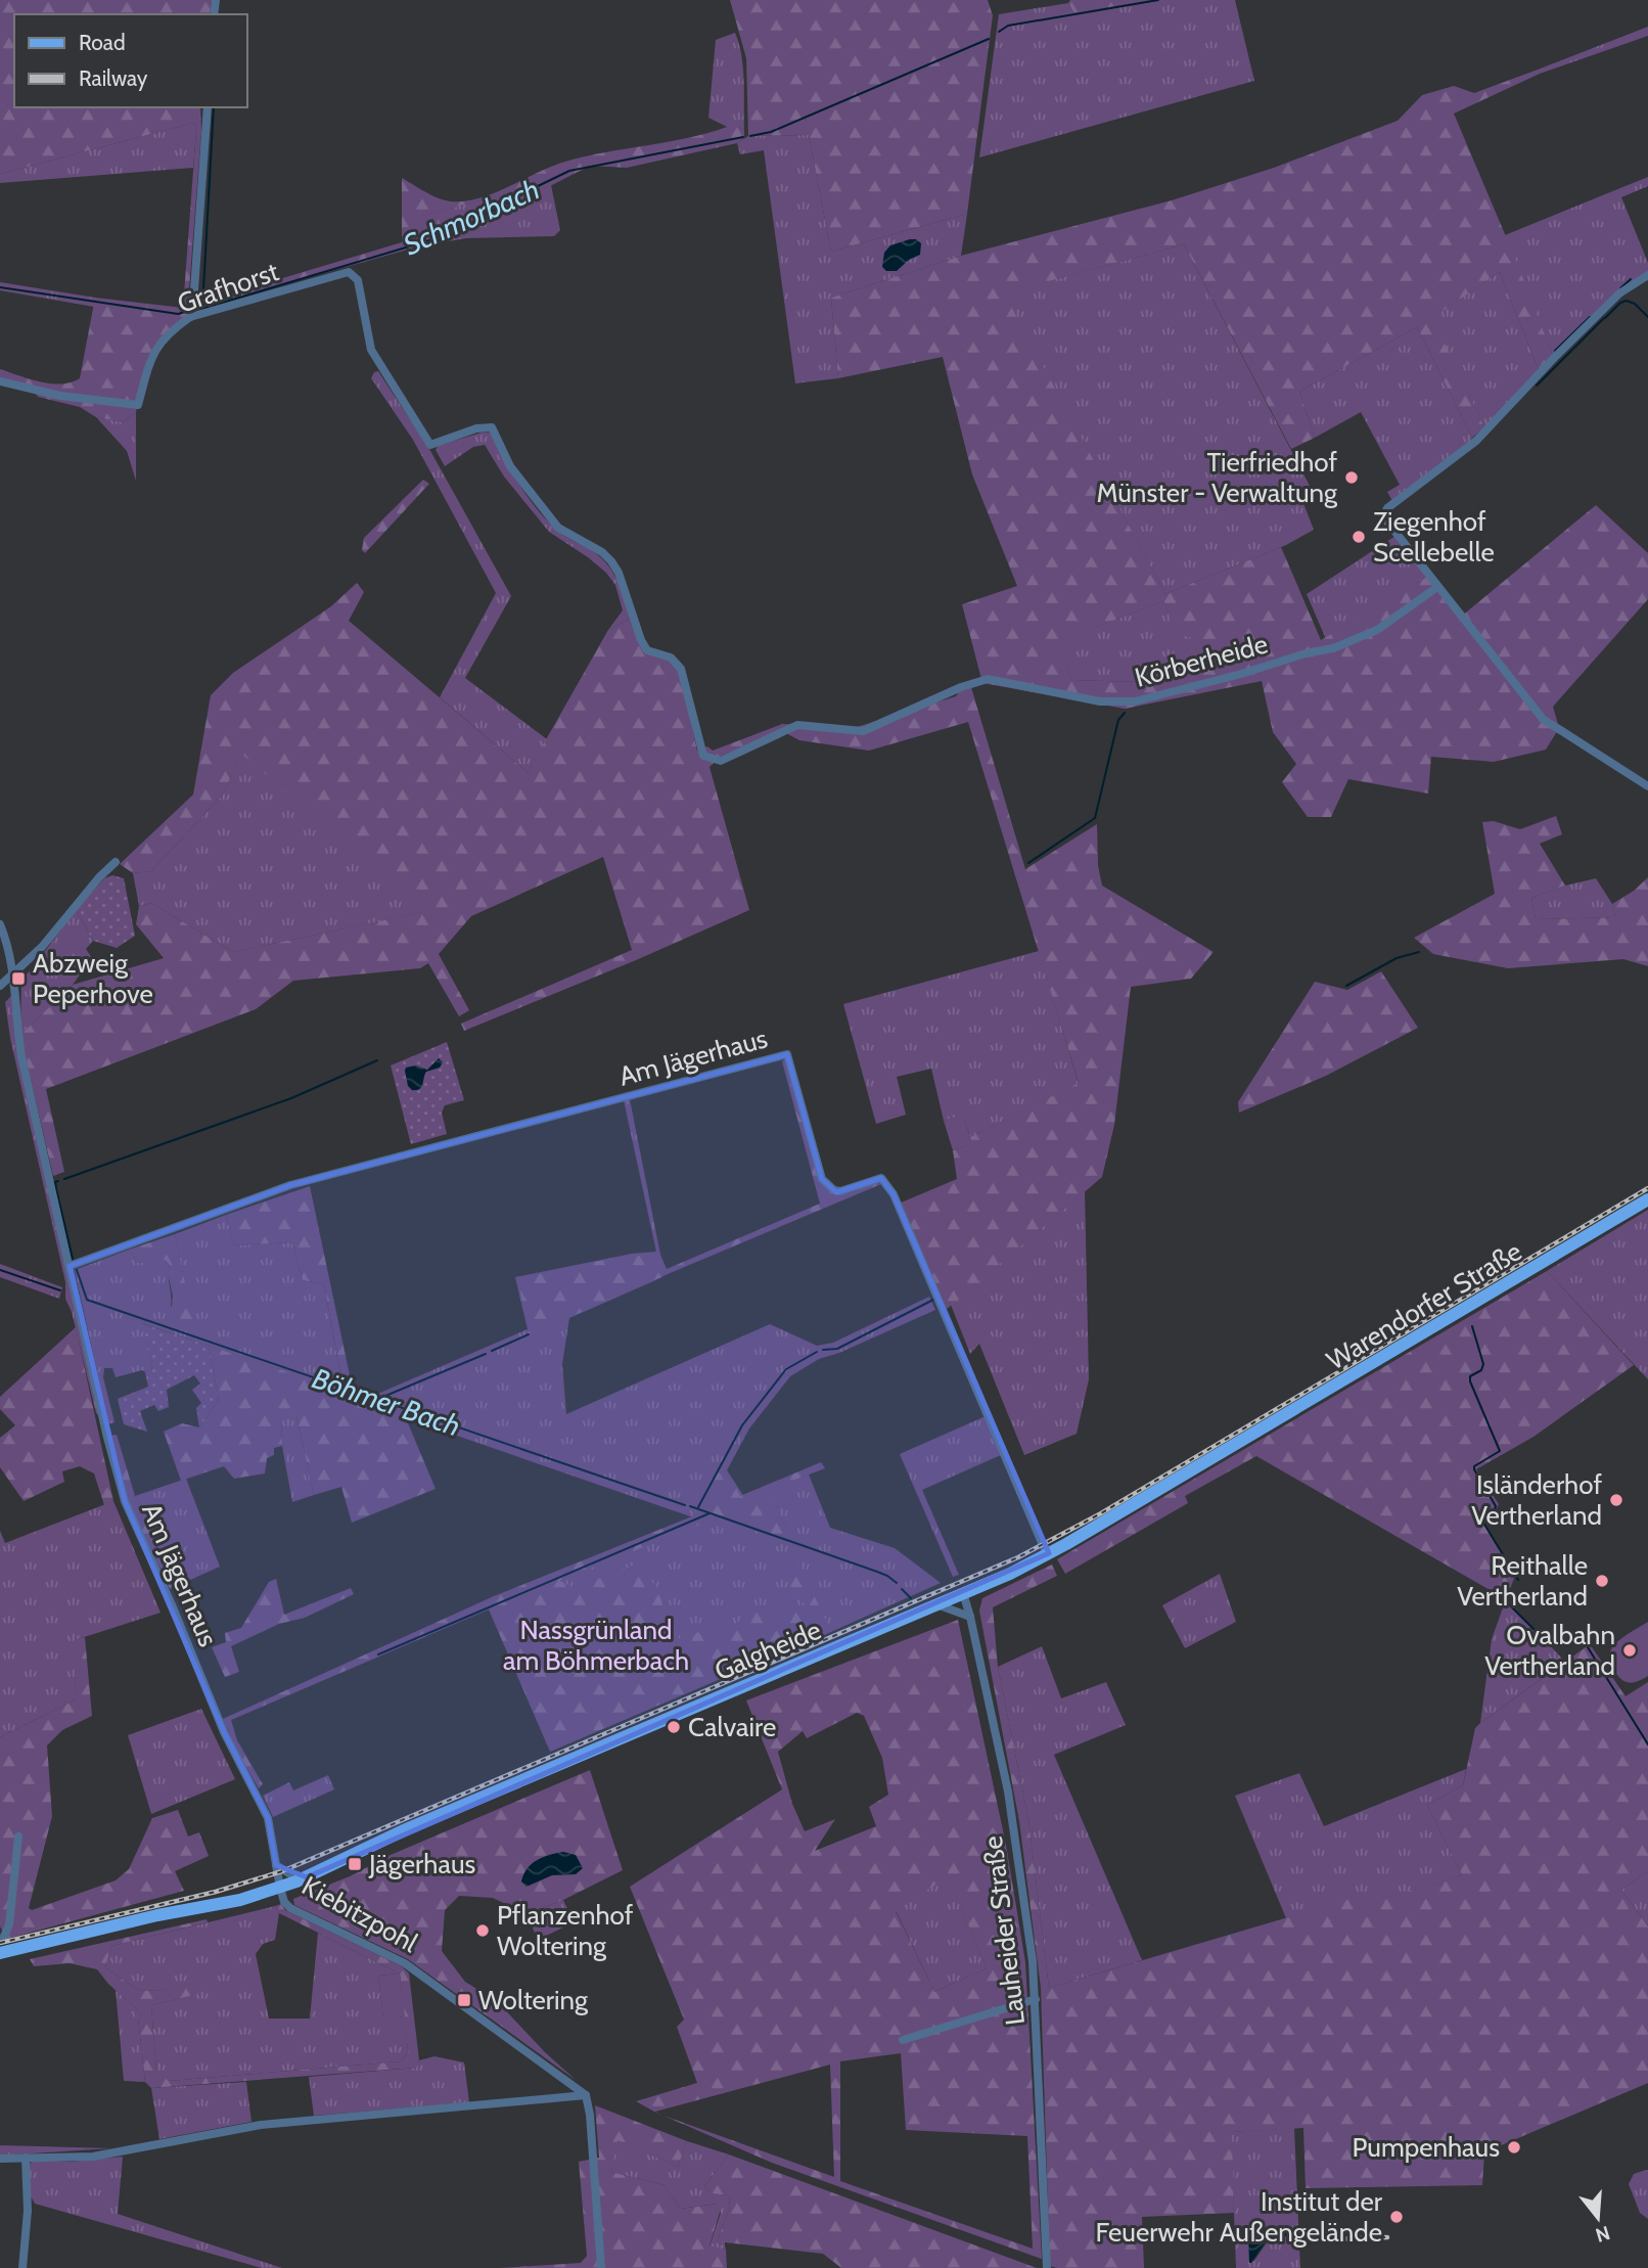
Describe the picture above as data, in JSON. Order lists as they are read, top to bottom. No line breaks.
{"streets":{"main road":["Warendorfer Straße","Galgheide","Kiebitzpohl"],"street":["Grafhorst","Körberheide","Am Jägerhaus","Lauheider Straße"]},"crossings":[["Grafhorst","Körberheide"],["Am Jägerhaus","Galgheide"],["Am Jägerhaus","Kiebitzpohl"],["Warendorfer Straße","Galgheide"],["Galgheide","Kiebitzpohl"],["Galgheide","Lauheider Straße"]],"water":["Schmorbach","Böhmer Bach"],"parks":["Nassgrünland am Böhmerbach"],"places":{"other":["Tierfriedhof Münster - Verwaltung","Ziegenhof Scellebelle","Isländerhof Vertherland","Reithalle Vertherland","Ovalbahn Vertherland","Calvaire","Pflanzenhof Woltering","Pumpenhaus","Institut der Feuerwehr Außengelände"],"transit":["Abzweig Peperhove","Jägerhaus","Woltering"]},"legend":["Road","Railway"],"north":"bottom"}
